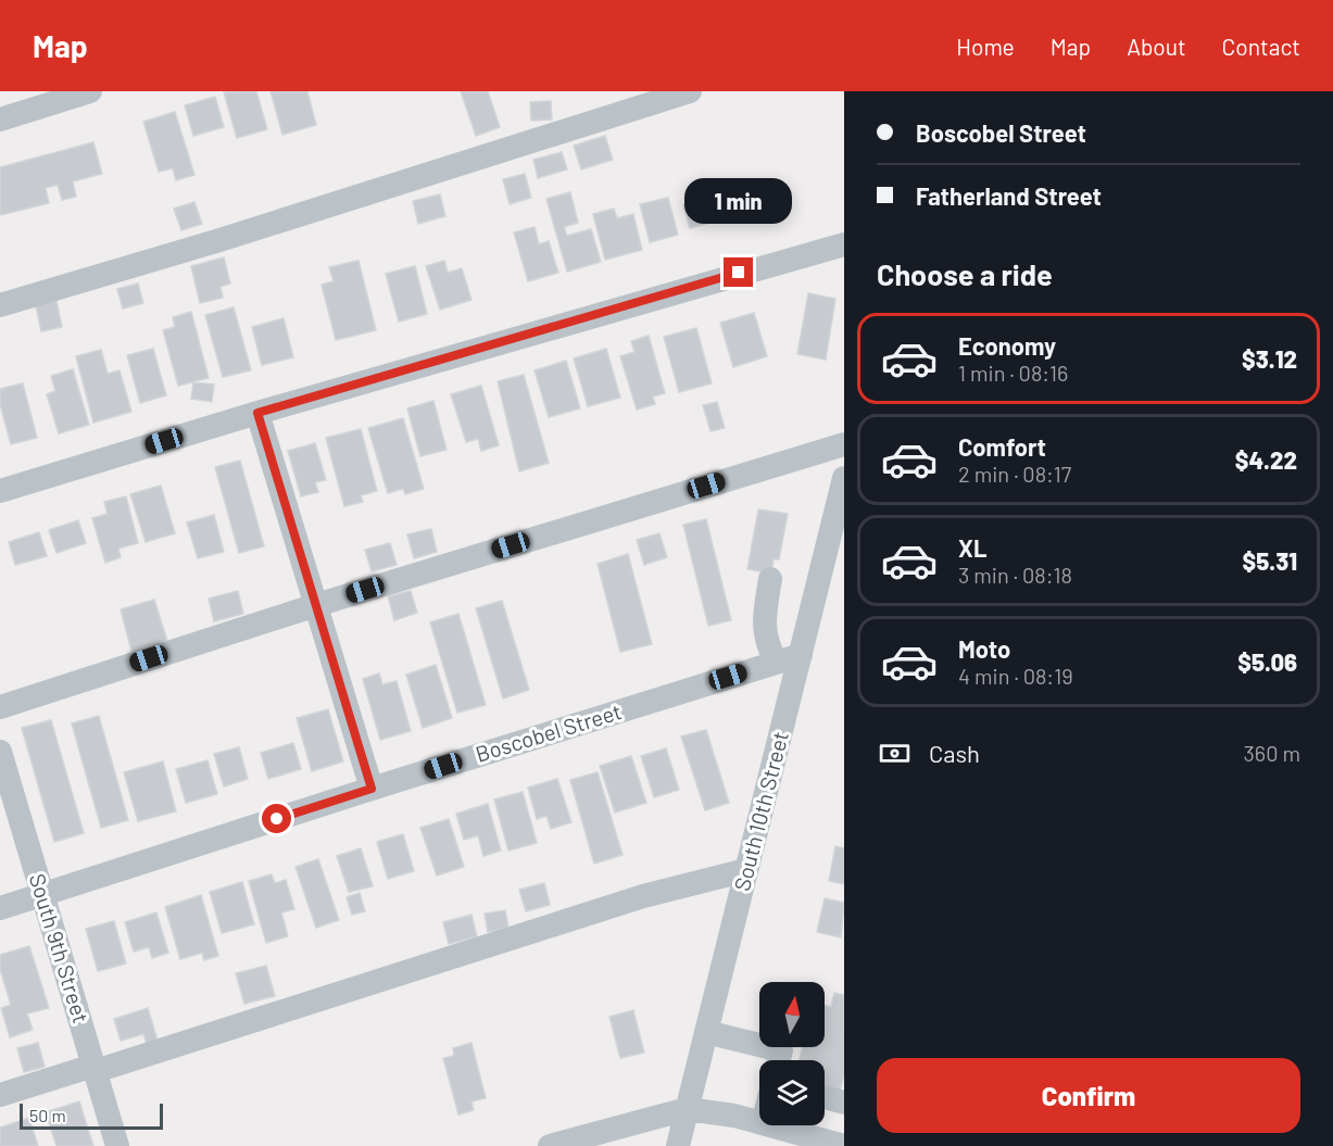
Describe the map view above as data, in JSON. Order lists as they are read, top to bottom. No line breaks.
{"streets":{"street":["Boscobel Street","South 10th Street","South 9th Street"]},"crossings":[["Boscobel Street","South 10th Street"],["Boscobel Street","South 9th Street"]],"scale_bar":"50 m","north":"top","page":{"header":"Map","nav":["Home","Map","About","Contact"],"banner":["Boscobel Street","Fatherland Street"],"bubble":"1 min","heading":"Choose a ride","list":[{"name":"Economy","note":"1 min · 08:16","value":"$3.12"},{"name":"Comfort","note":"2 min · 08:17","value":"$4.22"},{"name":"XL","note":"3 min · 08:18","value":"$5.31"},{"name":"Moto","note":"4 min · 08:19","value":"$5.06"}],"pay":["Cash","360 m"],"buttons":"Confirm","scale":"50 m"}}
